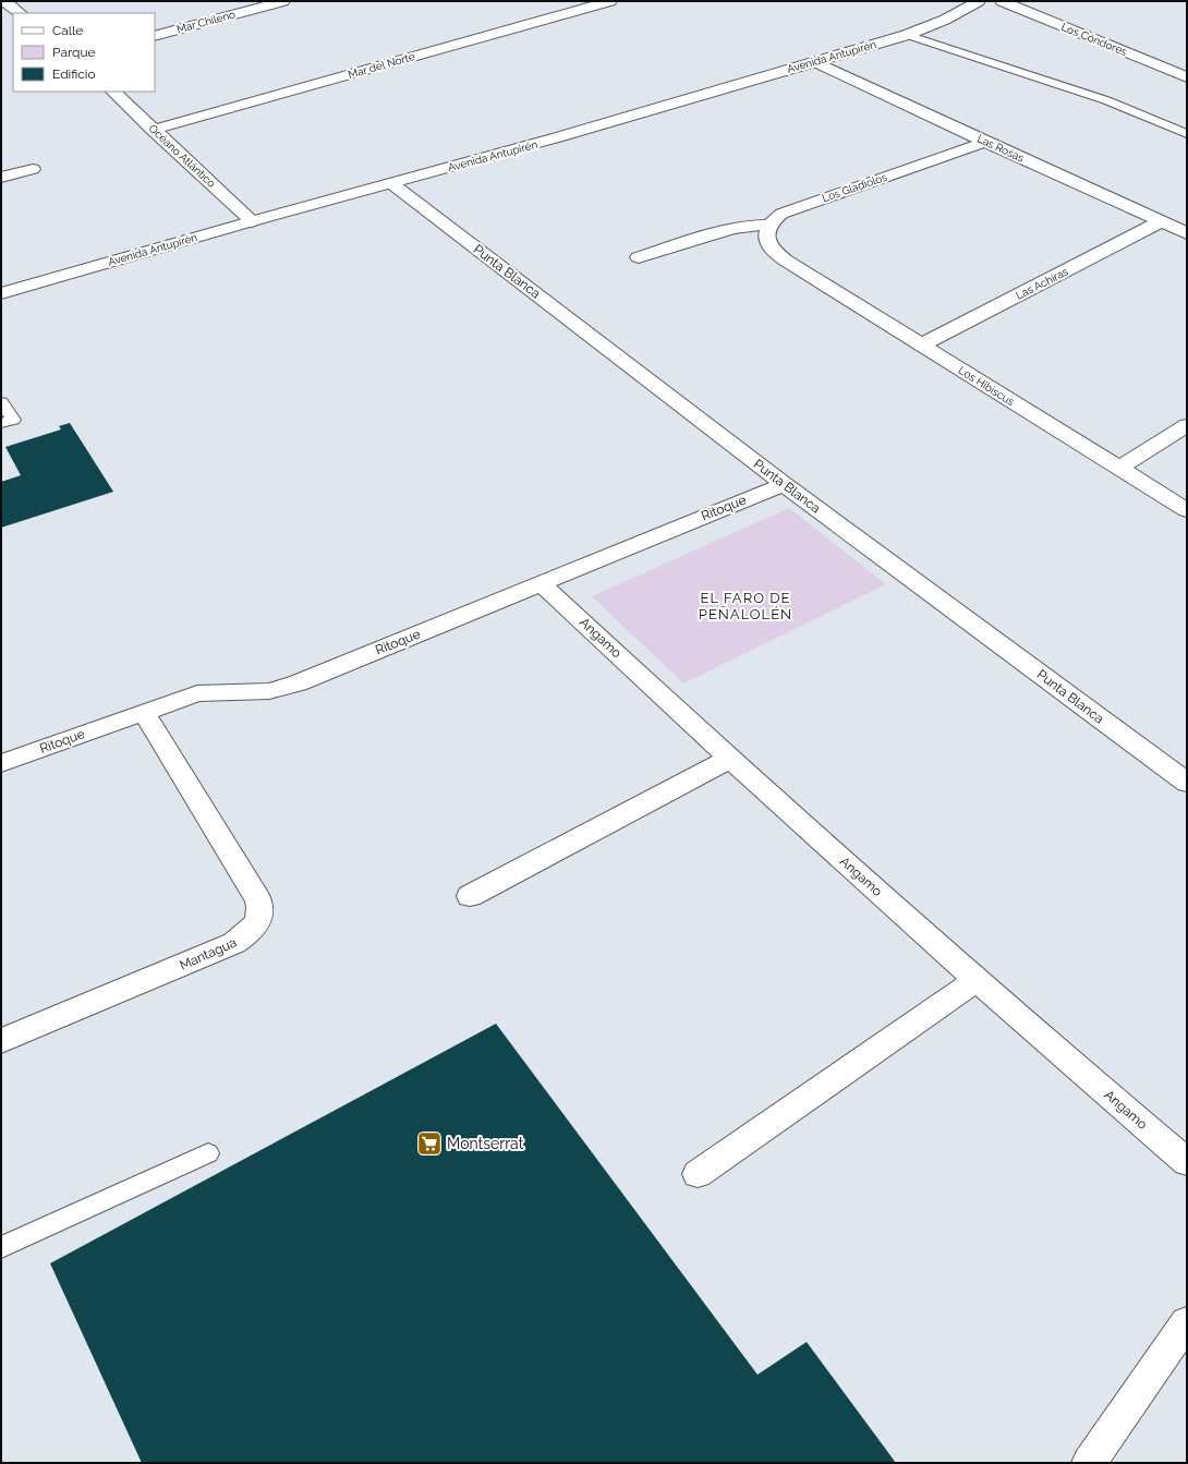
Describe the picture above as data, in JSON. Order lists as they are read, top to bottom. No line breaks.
{"streets":{"street":["Mar Chileno","Los Cóndores","Avenida Antupirén","Mar del Norte","Las Rosas","Océano Atlántico","Los Gladiolos","Punta Blanca","Las Achiras","Los Hibiscus","Ritoque","Angamo","Mantagua"]},"crossings":[["Avenida Antupirén","Las Rosas"],["Avenida Antupirén","Océano Atlántico"],["Avenida Antupirén","Punta Blanca"],["Mar del Norte","Océano Atlántico"],["Las Rosas","Los Gladiolos"],["Las Rosas","Las Achiras"],["Los Gladiolos","Los Hibiscus"],["Punta Blanca","Ritoque"],["Las Achiras","Los Hibiscus"],["Ritoque","Angamo"],["Ritoque","Mantagua"]],"districts":["EL FARO DE PEÑALOLÉN"],"places":{"supermarket":["Montserrat"]},"legend":["Calle","Parque","Edificio"]}
